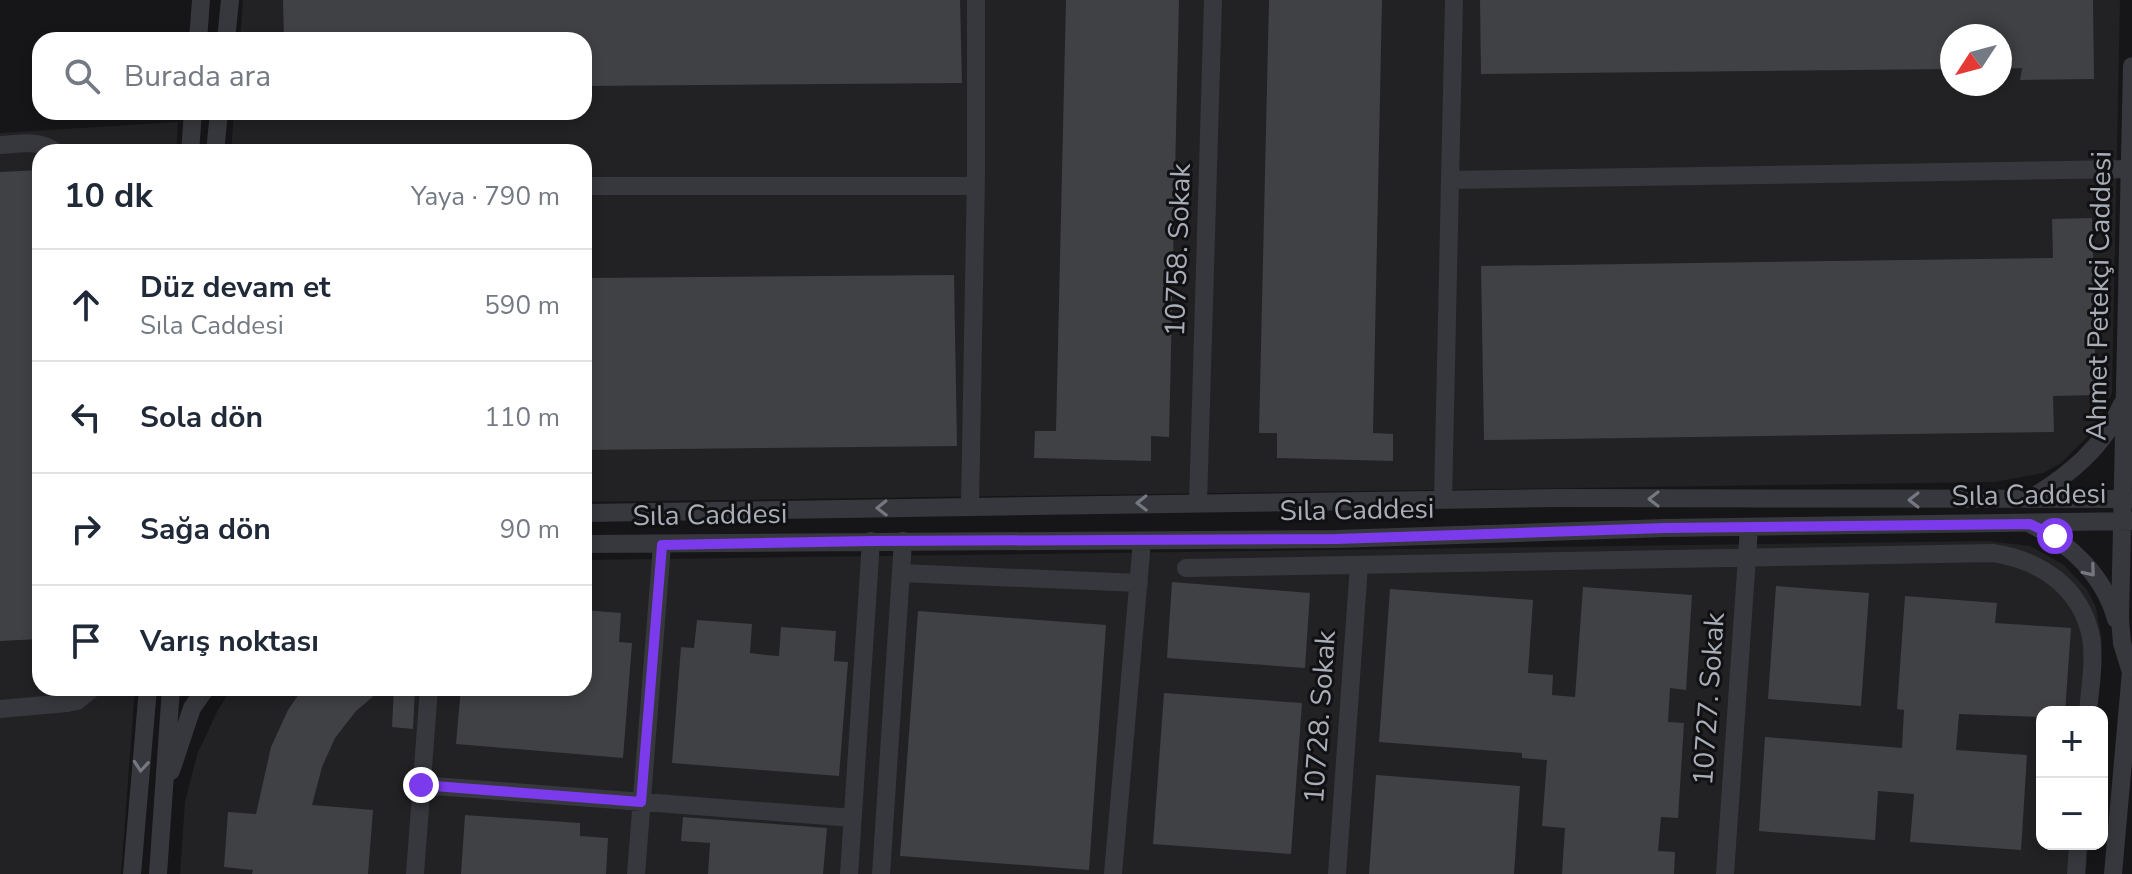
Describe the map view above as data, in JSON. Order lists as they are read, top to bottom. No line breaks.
{"streets":{"street":["10758. Sokak","Ahmet Petekçi Caddesi","Sıla Caddesi","10727. Sokak","10728. Sokak"]},"crossings":[["10758. Sokak","Sıla Caddesi"],["Ahmet Petekçi Caddesi","Sıla Caddesi"],["Sıla Caddesi","10727. Sokak"]],"north":"bottom left","page":{"search":"Burada ara","heading":["10 dk","Yaya · 790 m"],"list":[["Düz devam et","Sıla Caddesi","590 m"],["Sola dön","110 m"],["Sağa dön","90 m"],"Varış noktası"],"map_buttons":["+","−"]}}
